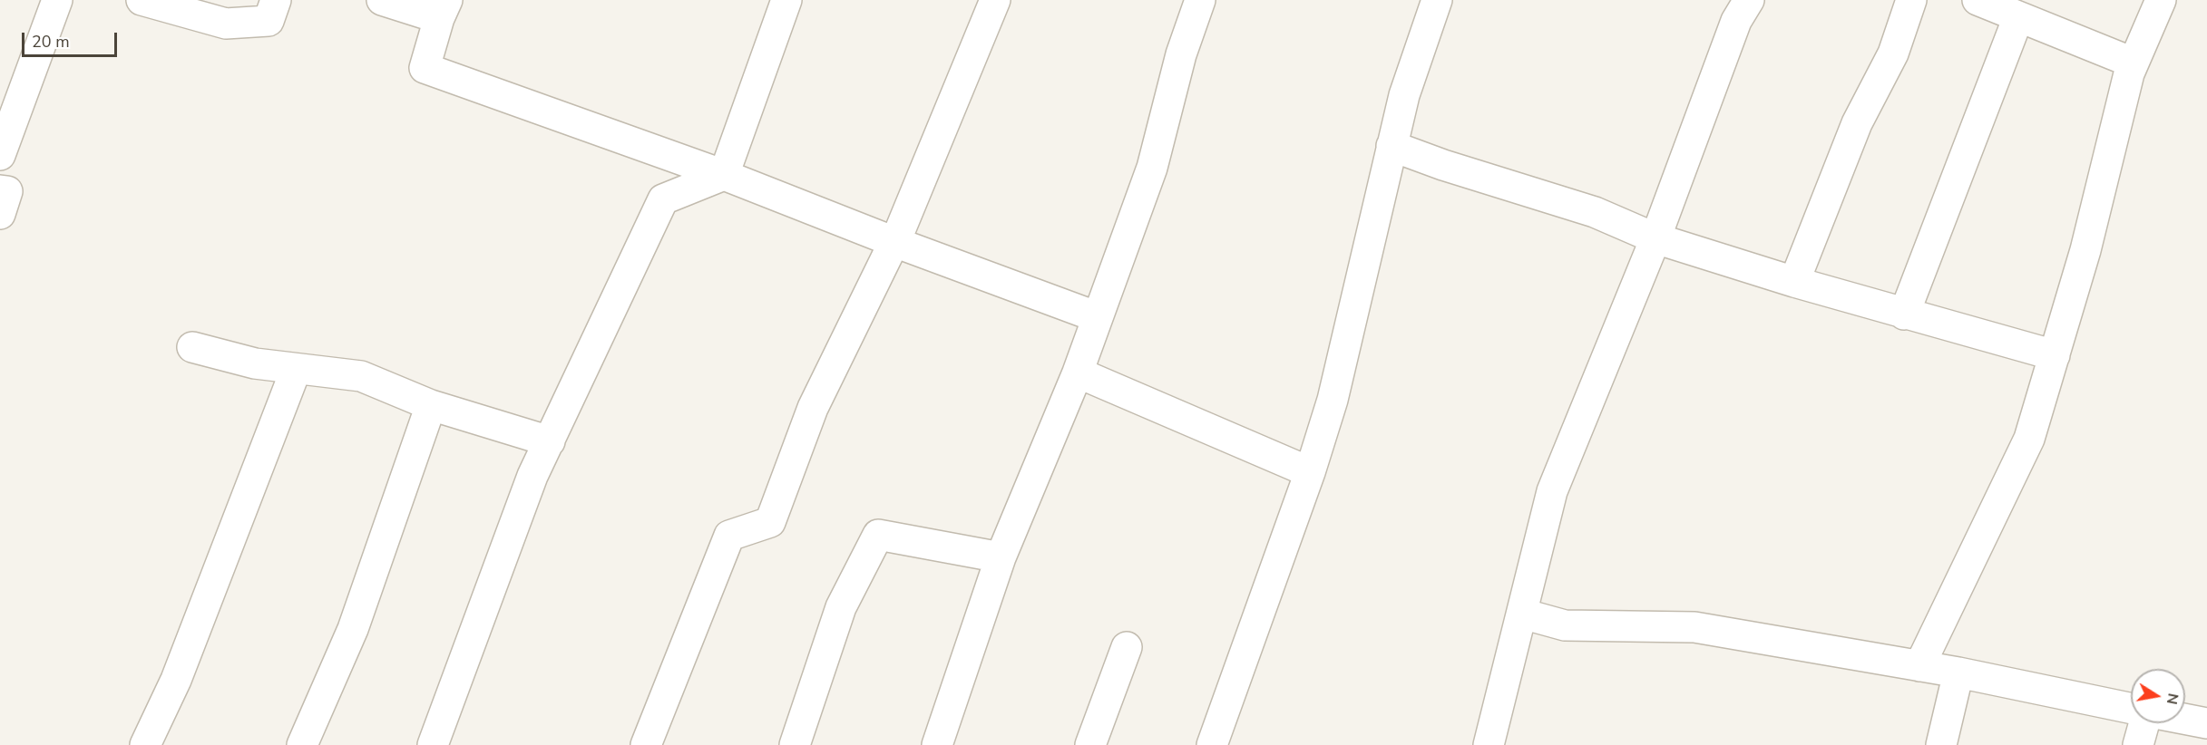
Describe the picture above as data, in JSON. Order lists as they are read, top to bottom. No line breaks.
{"scale_bar":"20 m","north":"right"}
